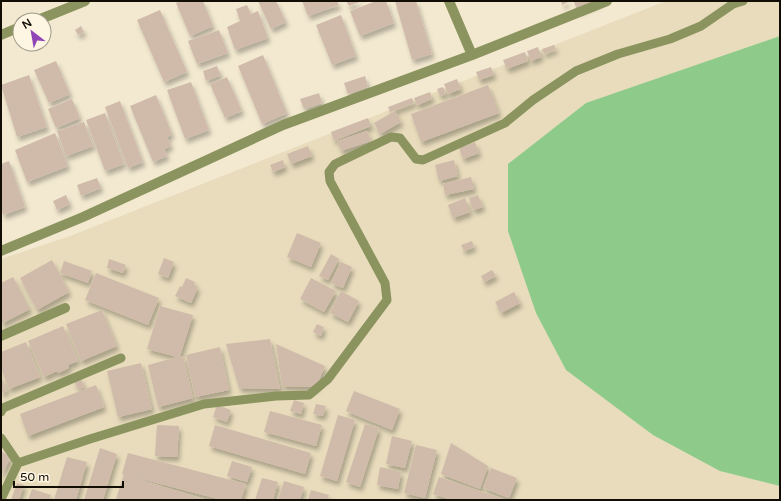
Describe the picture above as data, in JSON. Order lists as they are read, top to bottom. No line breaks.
{"scale_bar":"50 m","north":"top left"}
